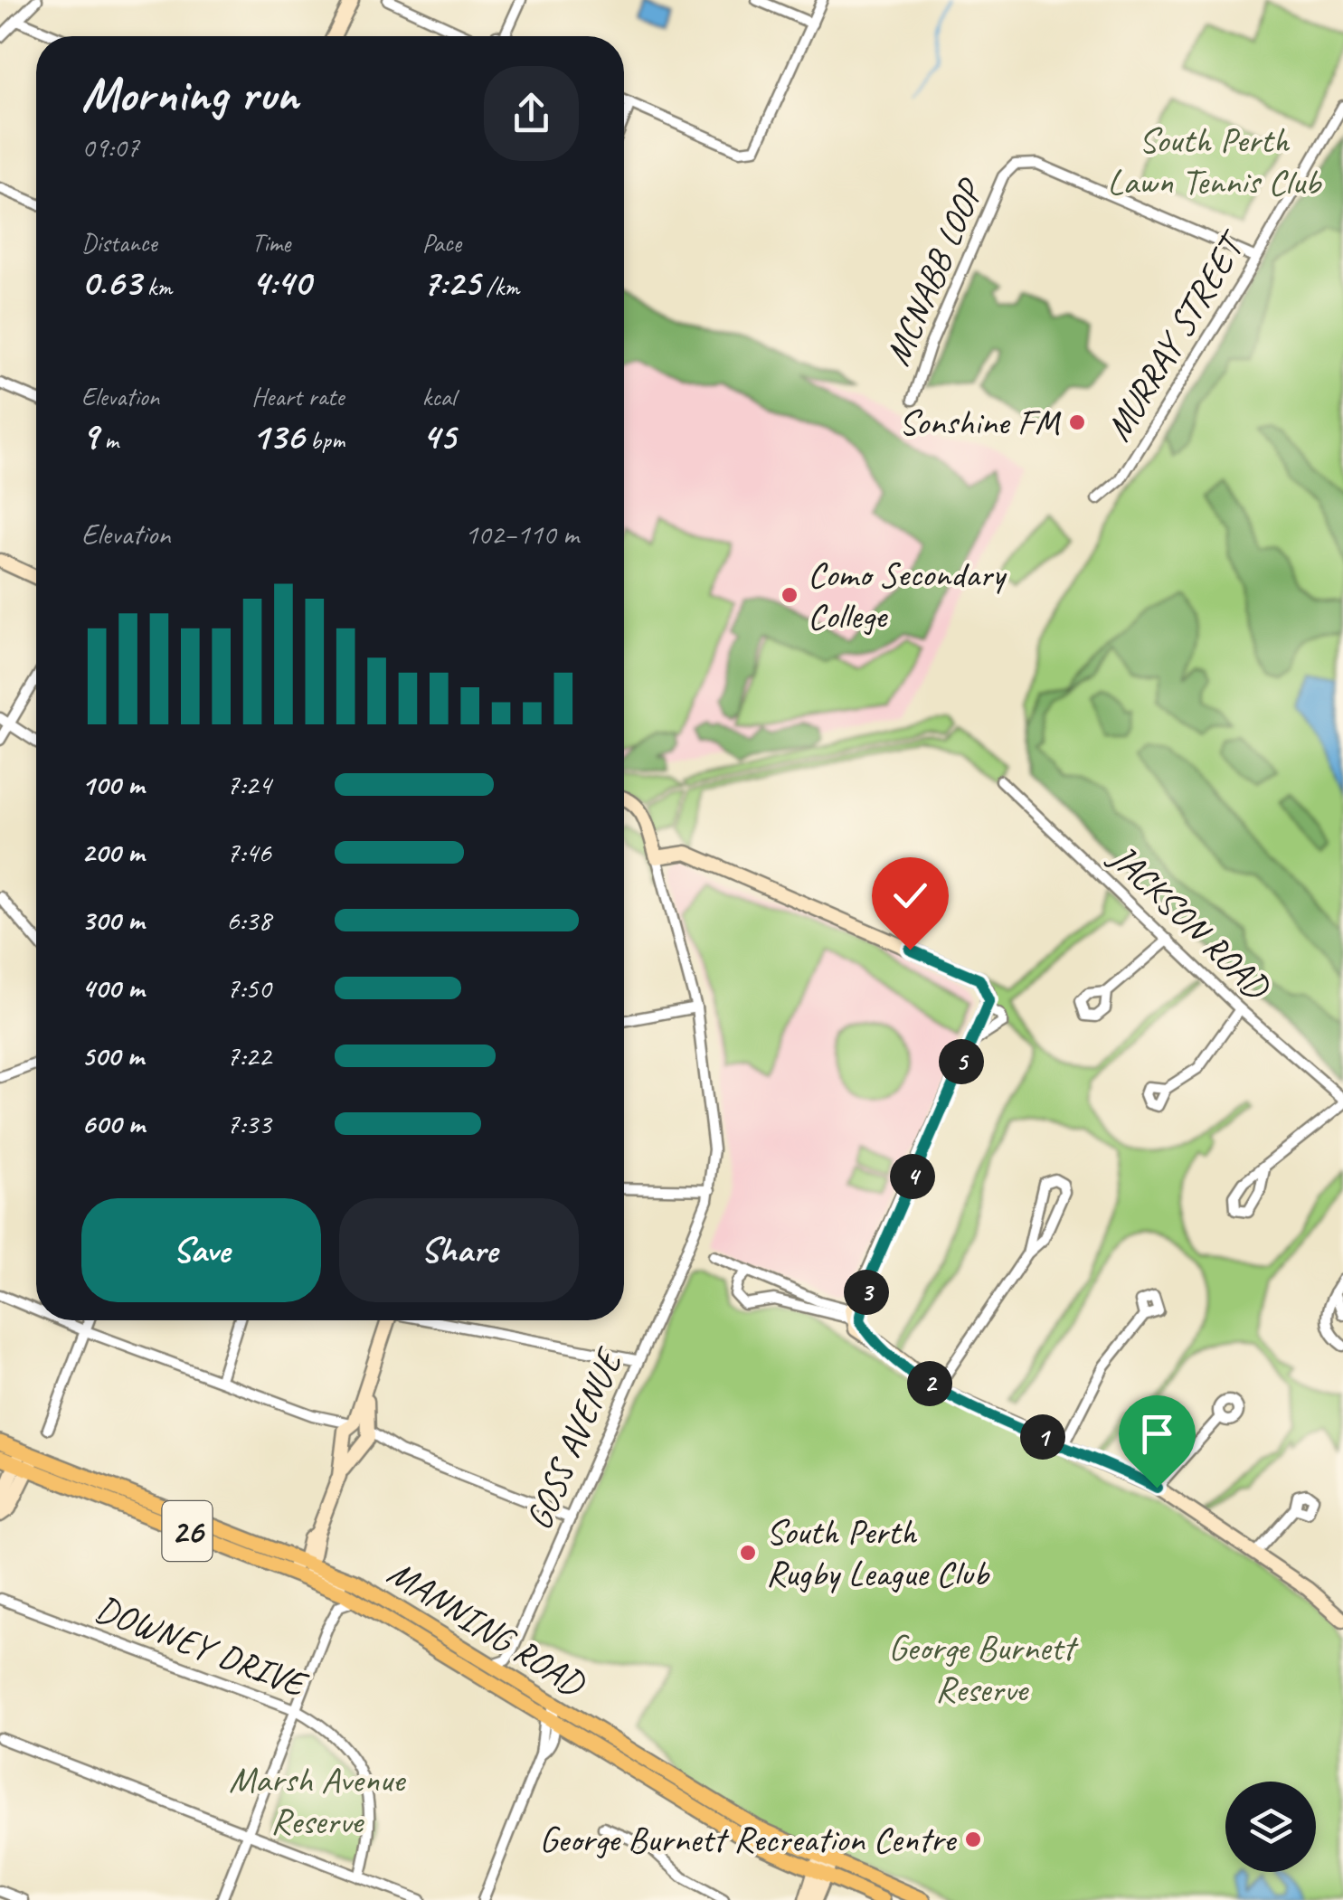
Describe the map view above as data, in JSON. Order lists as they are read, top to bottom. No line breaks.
{"streets":{"main road":["26","MANNING ROAD"],"street":["MCNABB LOOP","MURRAY STREET","JACKSON ROAD","GOSS AVENUE","DOWNEY DRIVE"]},"crossings":[["MCNABB LOOP","MURRAY STREET"],["GOSS AVENUE","MANNING ROAD"]],"parks":["South Perth Lawn Tennis Club","George Burnett Reserve","Marsh Avenue Reserve"],"places":["Sonshine FM","Como Secondary College","South Perth Rugby League Club","George Burnett Recreation Centre"],"page":{"heading":["Morning run","09:07"],"stats":[["Distance","0.63 km"],["Time","4:40"],["Pace","7:25 /km"],["Elevation","9 m"],["Heart rate","136 bpm"],["kcal","45"]],"chart":["Elevation","102–110 m"],"list":[{"name":"100 m","note":"7:24"},{"name":"200 m","note":"7:46"},{"name":"300 m","note":"6:38"},{"name":"400 m","note":"7:50"},{"name":"500 m","note":"7:22"},{"name":"600 m","note":"7:33"}],"pins":["5","4","3","2","1"],"buttons":["Save","Share"]}}
